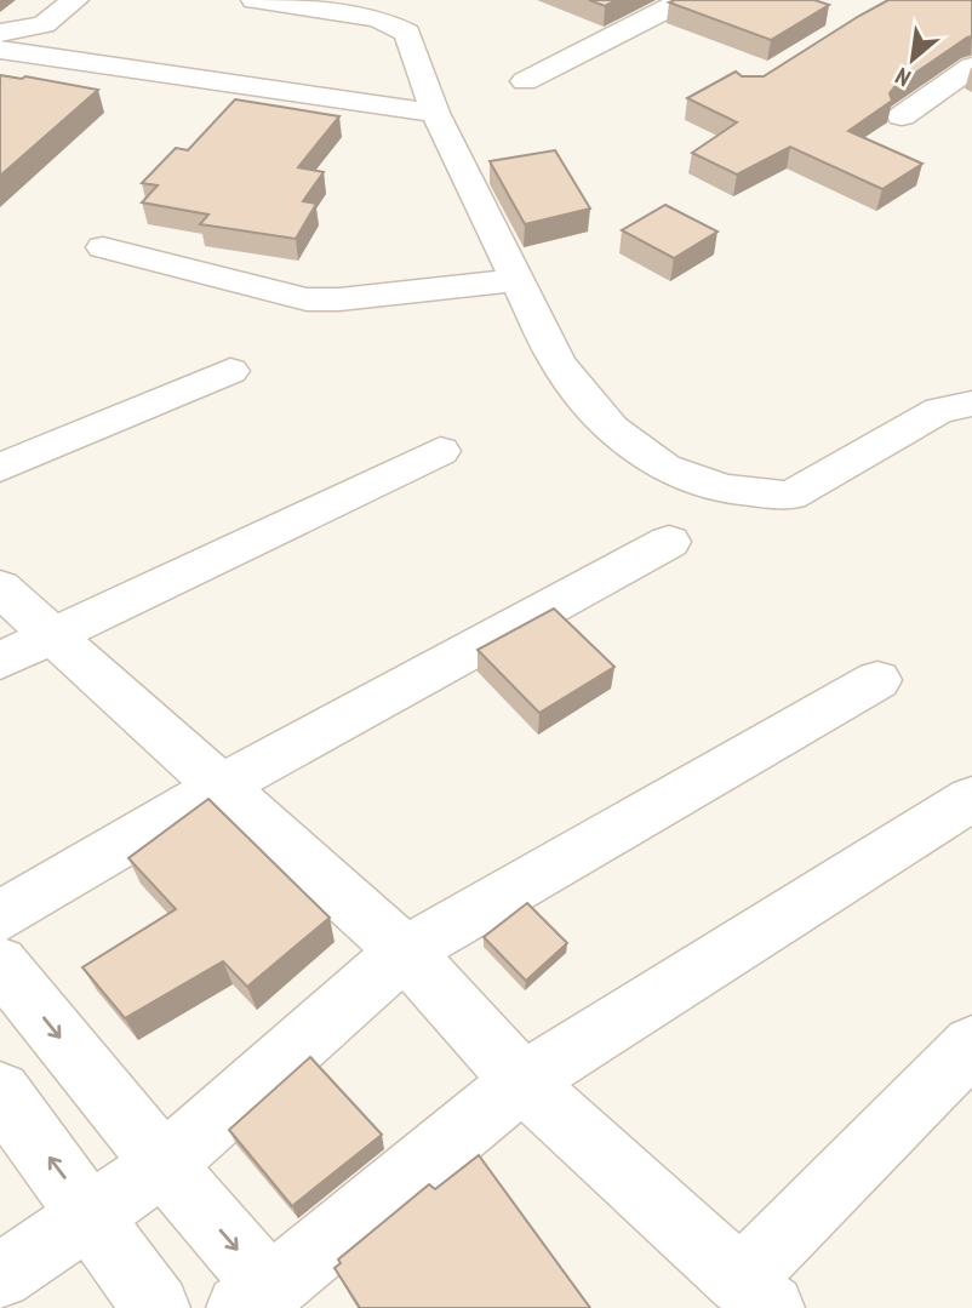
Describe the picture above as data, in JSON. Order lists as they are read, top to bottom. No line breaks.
{"north":"bottom left"}
